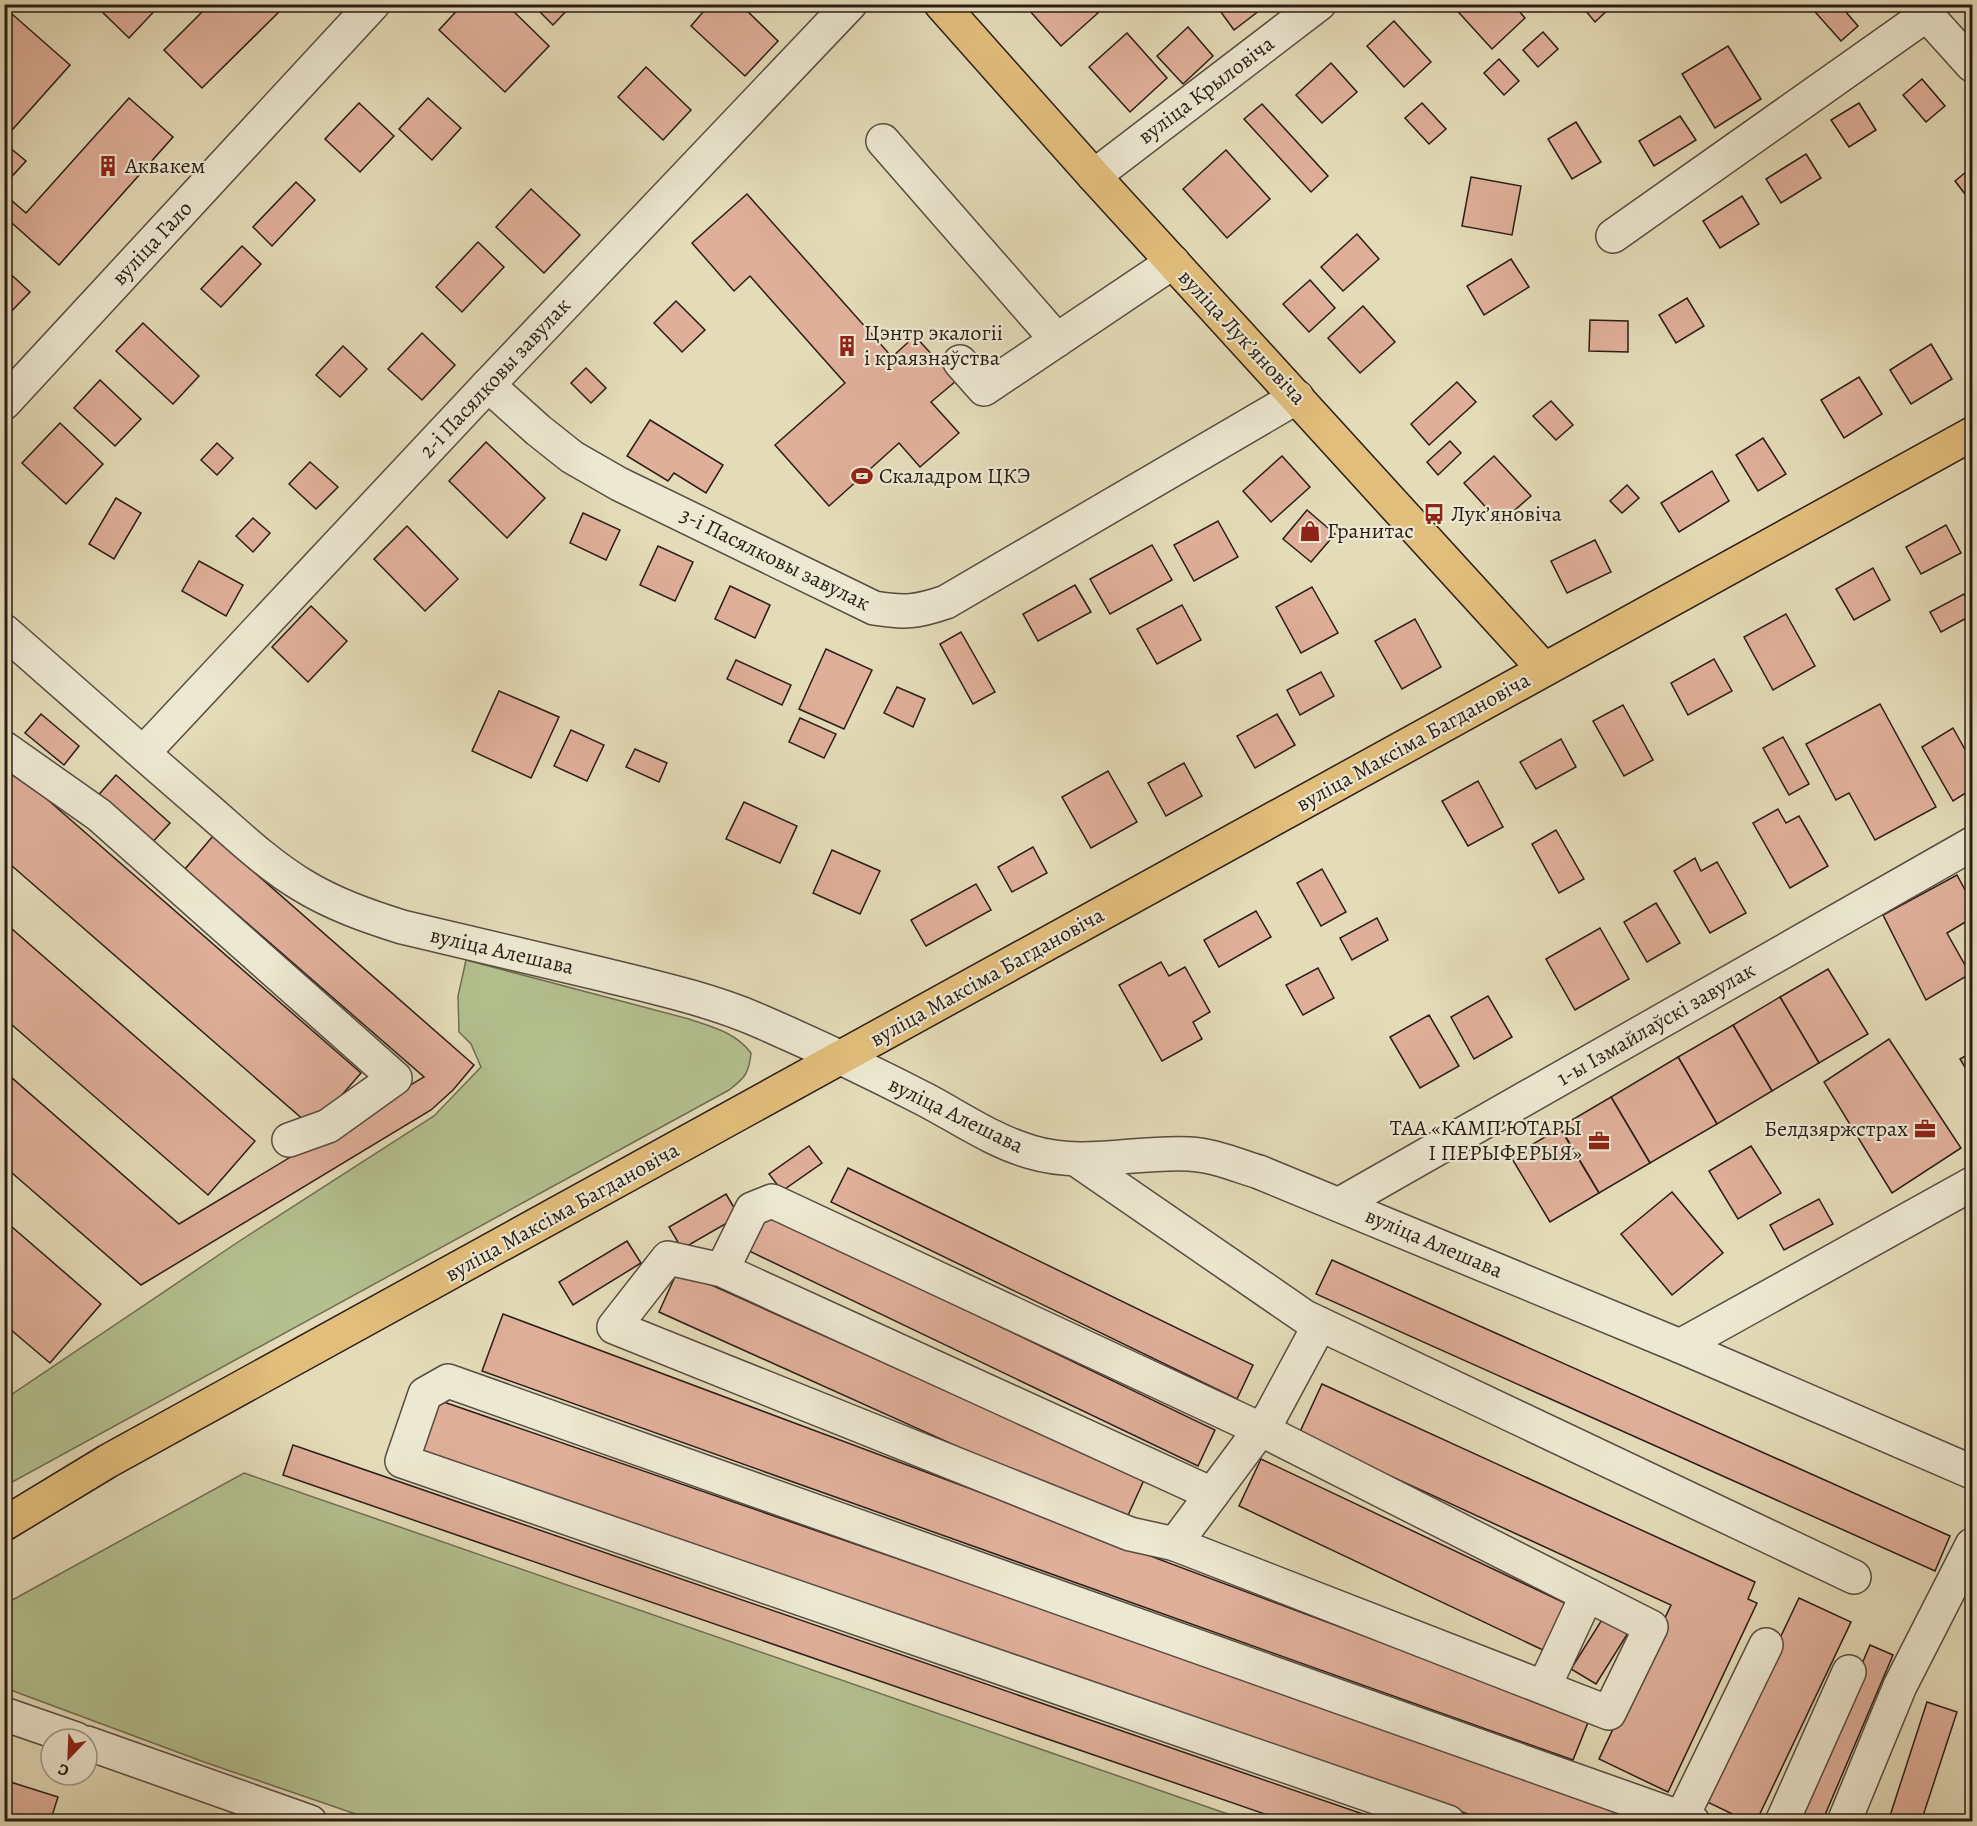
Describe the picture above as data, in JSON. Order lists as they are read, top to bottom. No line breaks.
{"streets":{"main road":["вуліца Лукʼяновіча","вуліца Максіма Багдановіча"],"street":["вуліца Крыловіча","вуліца Гало","2-і Пасялковы завулак","3-і Пасялковы завулак","вуліца Алешава","1-ы Ізмайлаўскі завулак"]},"crossings":[["вуліца Крыловіча","вуліца Лукʼяновіча"],["вуліца Лукʼяновіча","3-і Пасялковы завулак"],["вуліца Лукʼяновіча","вуліца Максіма Багдановіча"],["2-і Пасялковы завулак","3-і Пасялковы завулак"],["2-і Пасялковы завулак","вуліца Алешава"],["вуліца Максіма Багдановіча","вуліца Алешава"],["вуліца Алешава","1-ы Ізмайлаўскі завулак"]],"places":{"building":["Аквакем","Цэнтр экалогіі і краязнаўства"],"sports":["Скаладром ЦКЭ"],"bus stop":["Лукʼяновіча"],"shop":["Гранитас"],"office":["Белдзяржстрах","ТАА «КАМПʼЮТАРЫ I ПЕРЫФЕРЫЯ»"]},"north":"bottom left"}
